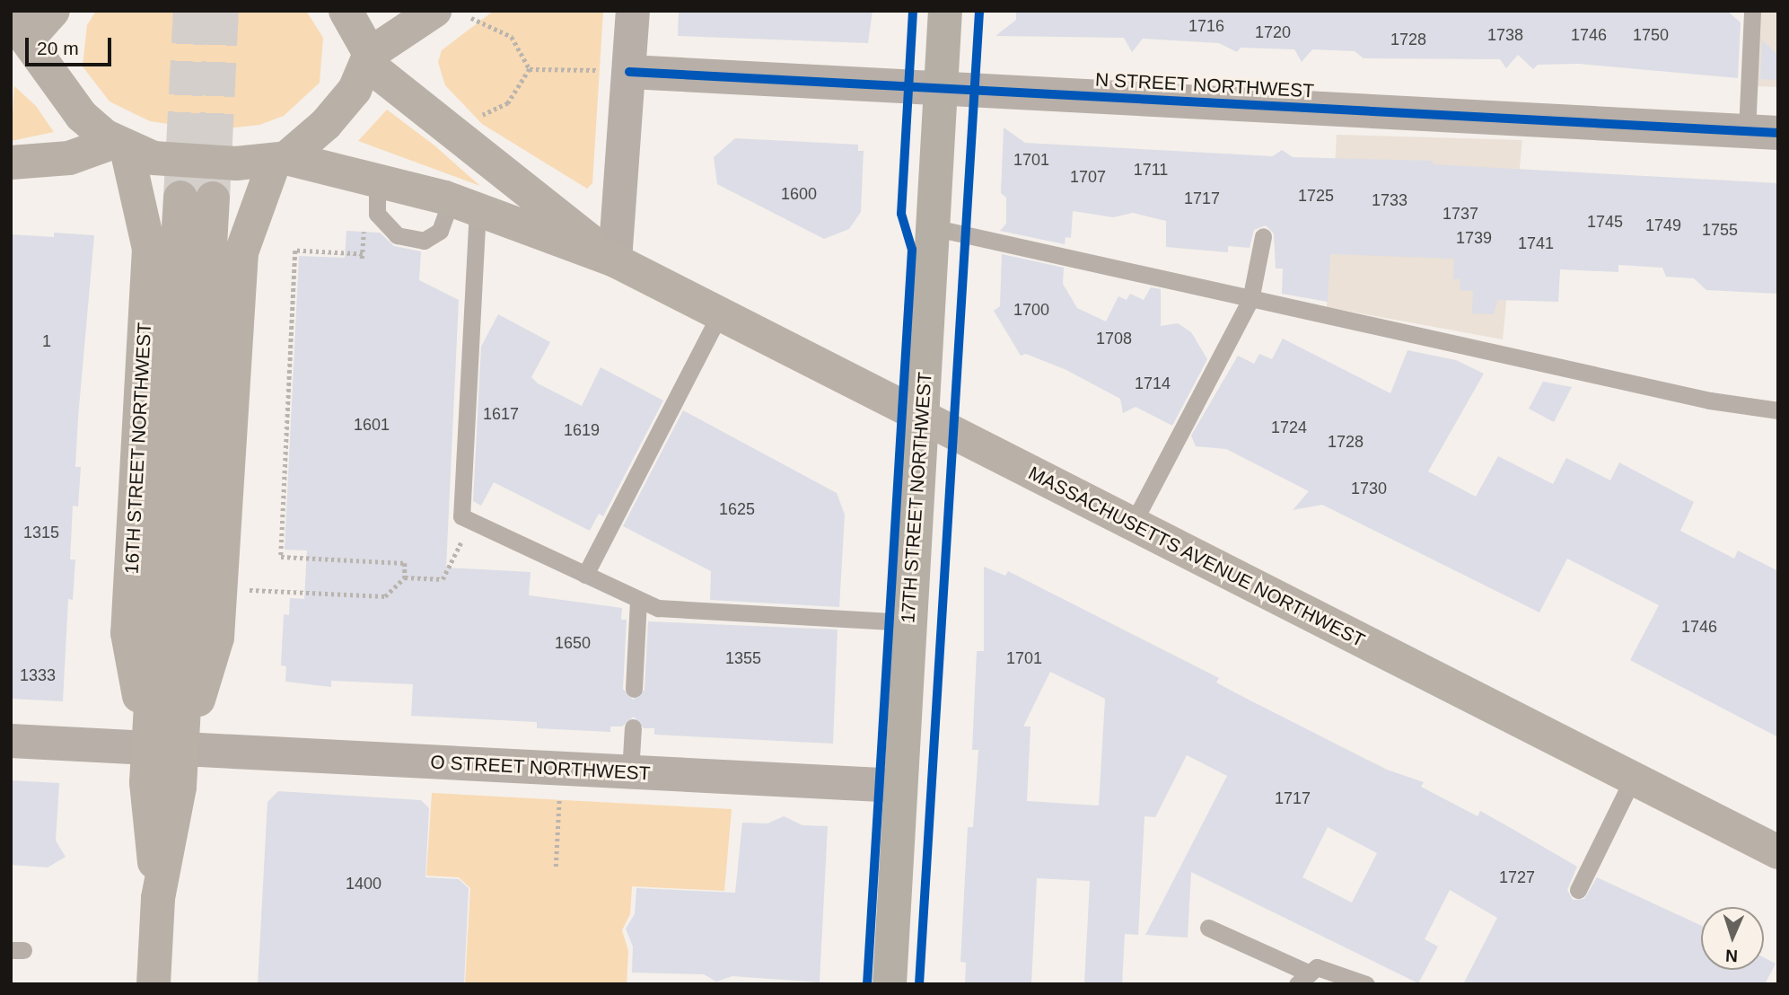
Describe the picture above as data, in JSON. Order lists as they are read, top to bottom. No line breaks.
{"streets":{"main road":["16TH STREET NORTHWEST","17TH STREET NORTHWEST","MASSACHUSETTS AVENUE NORTHWEST"],"street":["N STREET NORTHWEST","O STREET NORTHWEST"]},"crossings":[["N STREET NORTHWEST","17TH STREET NORTHWEST"],["16TH STREET NORTHWEST","MASSACHUSETTS AVENUE NORTHWEST"],["16TH STREET NORTHWEST","O STREET NORTHWEST"],["17TH STREET NORTHWEST","MASSACHUSETTS AVENUE NORTHWEST"],["17TH STREET NORTHWEST","O STREET NORTHWEST"]],"house_numbers":["1716","1720","1738","1746","1750","1728","1701","1711","1707","1600","1725","1717","1733","1737","1745","1749","1755","1739","1741","1700","1708","1","1714","1617","1601","1724","1619","1728","1730","1625","1315","1746","1650","1355","1701","1333","1717","1727","1400"],"scale_bar":"20 m","north":"bottom"}
